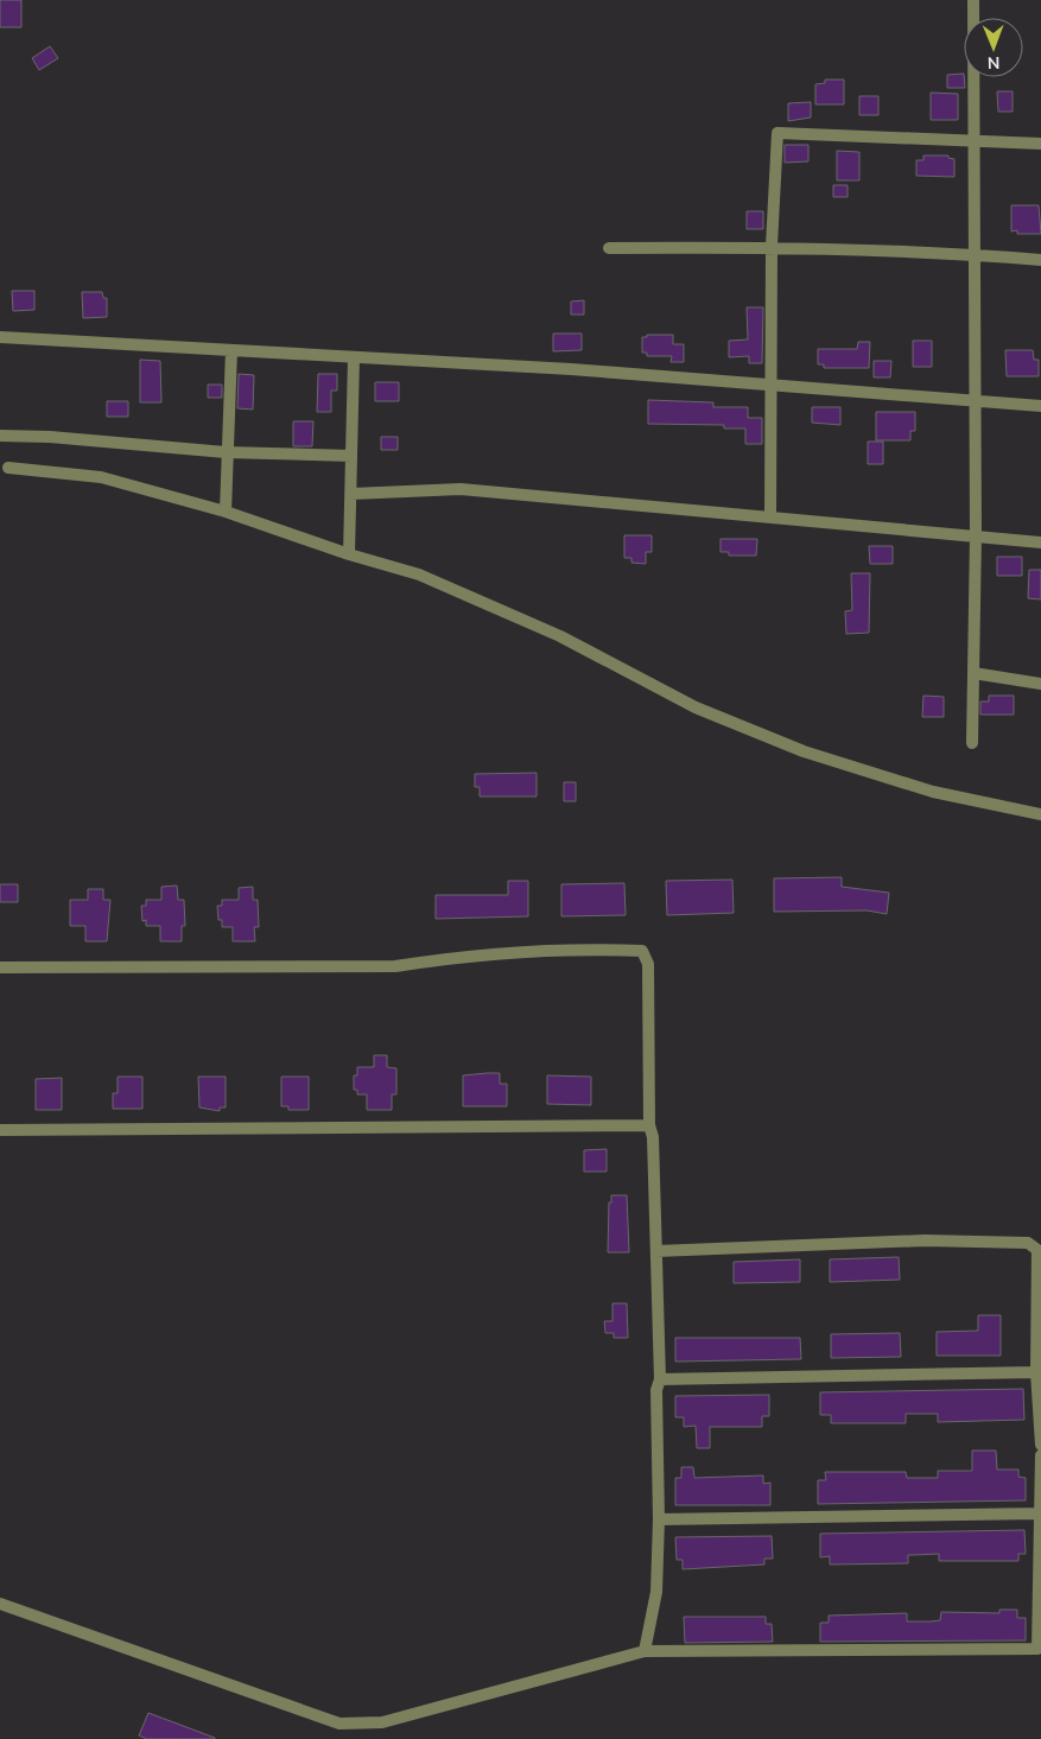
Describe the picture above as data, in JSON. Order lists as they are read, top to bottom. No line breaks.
{"north":"bottom"}
